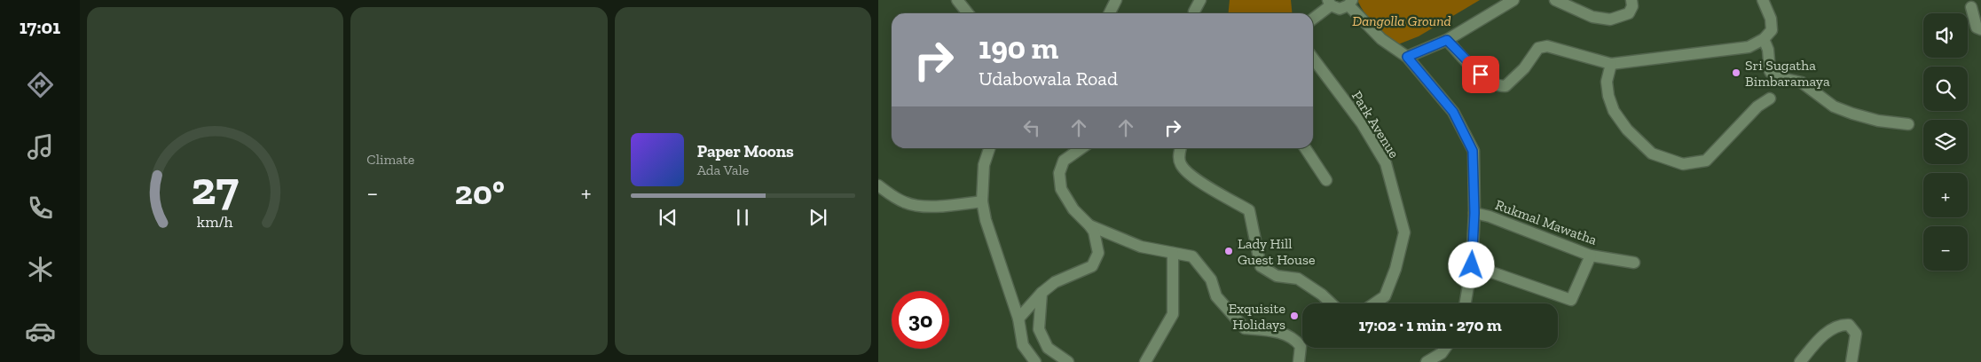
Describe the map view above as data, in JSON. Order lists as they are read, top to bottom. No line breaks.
{"streets":{"street":["Park Avenue","Rukmal Mawatha"]},"parks":["Dangolla Ground"],"places":["Sri Sugatha Bimbaramaya","Lady Hill Guest House","Exquisite Holidays"],"page":{"tabs":"17:01","tile":"Climate","map_buttons":["+","−"],"turn":["190 m","Udabowala Road"],"song":["Paper Moons","Ada Vale"],"heat":["−","20°","+"],"limit":"30","trip":"17:02 · 1 min · 270 m","gauge":["27","km/h"]}}
